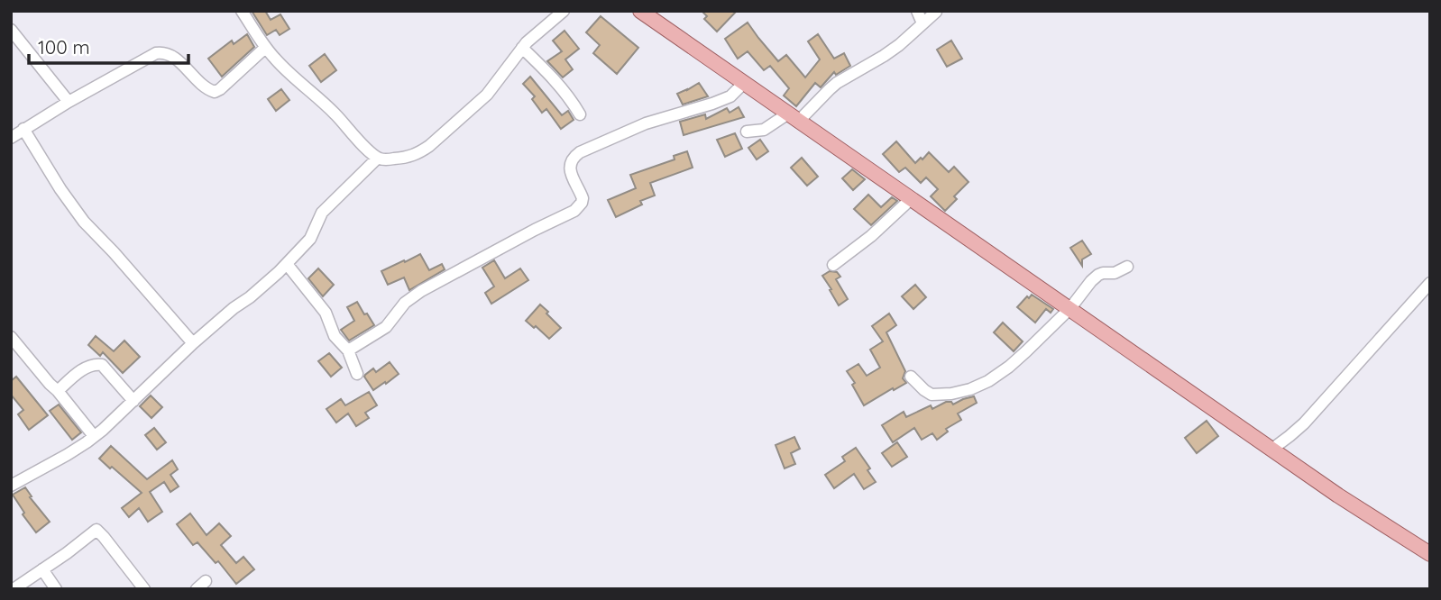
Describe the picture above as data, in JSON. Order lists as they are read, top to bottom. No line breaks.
{"scale_bar":"100 m"}
